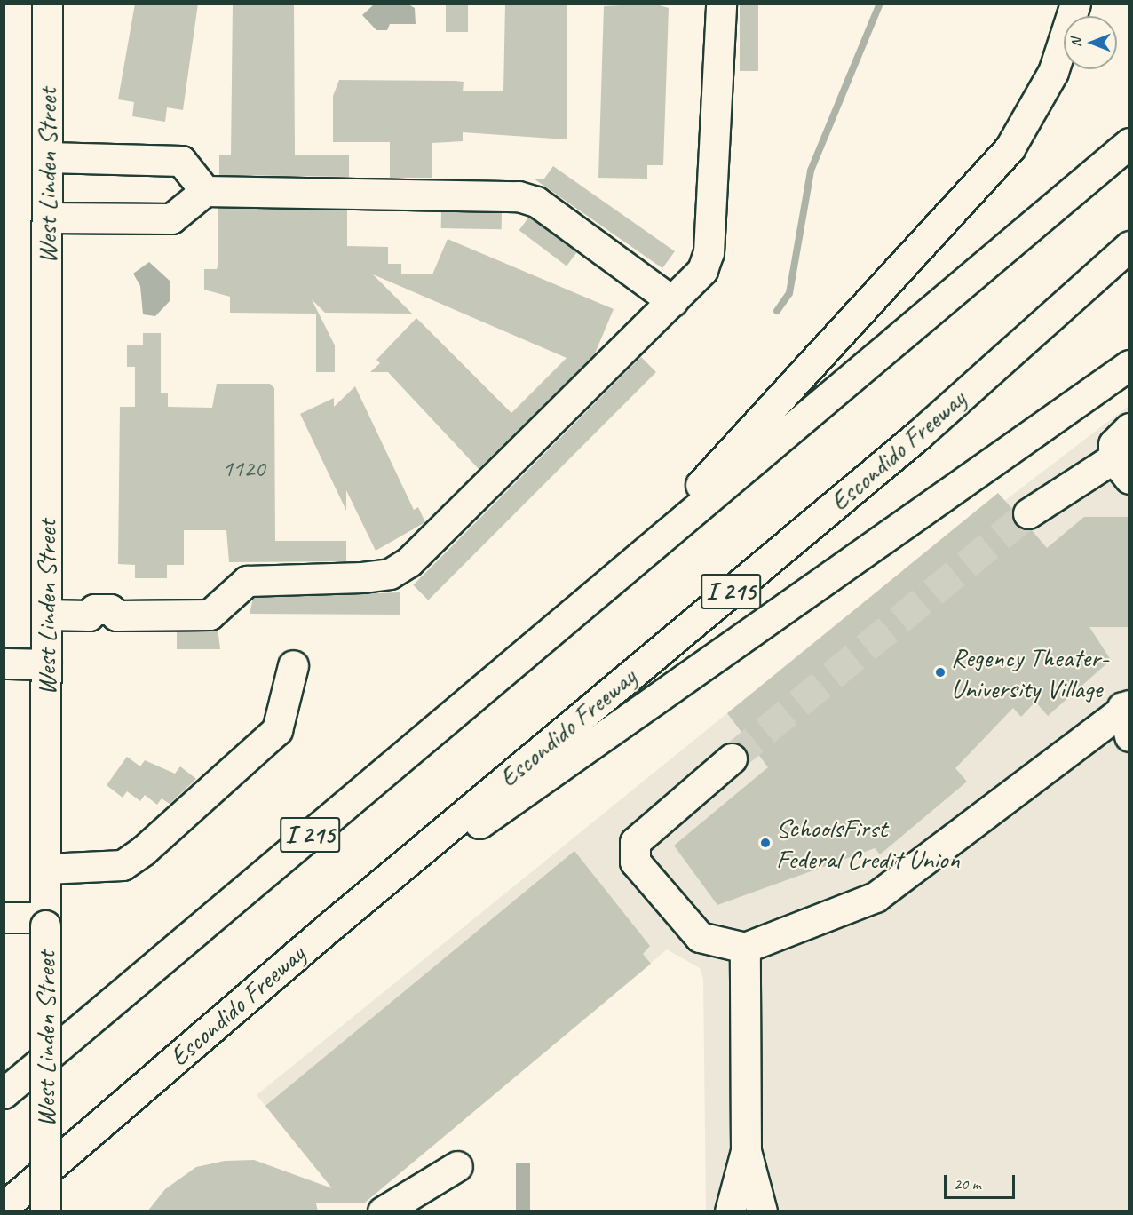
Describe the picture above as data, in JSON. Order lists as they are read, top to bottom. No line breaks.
{"streets":{"main road":["West Linden Street","Escondido Freeway","I 215"]},"places":["Regency Theater- University Village","SchoolsFirst Federal Credit Union"],"house_numbers":["1120"],"scale_bar":"20 m","north":"left"}
